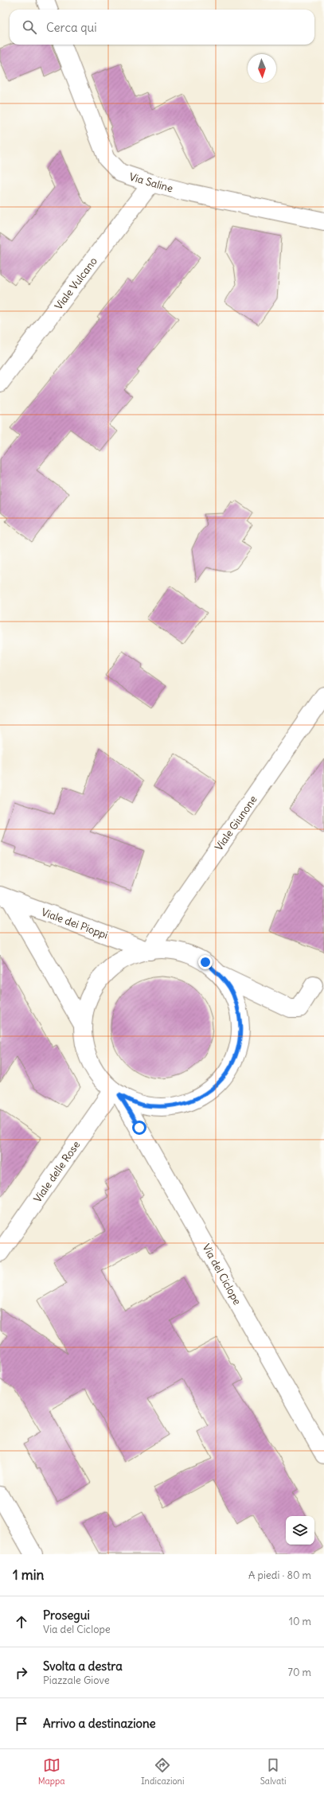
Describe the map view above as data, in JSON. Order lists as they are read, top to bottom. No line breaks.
{"streets":{"street":["Via Saline","Viale Vulcano","Viale Giunone","Viale dei Pioppi","Viale delle Rose","Via del Ciclope"]},"crossings":[["Via Saline","Viale Vulcano"],["Viale Giunone","Viale dei Pioppi"],["Viale delle Rose","Via del Ciclope"]],"north":"bottom","page":{"search":"Cerca qui","heading":["1 min","A piedi · 80 m"],"list":[["Prosegui","Via del Ciclope","10 m"],["Svolta a destra","Piazzale Giove","70 m"],"Arrivo a destinazione"],"nav":["Mappa","Indicazioni","Salvati"]}}
